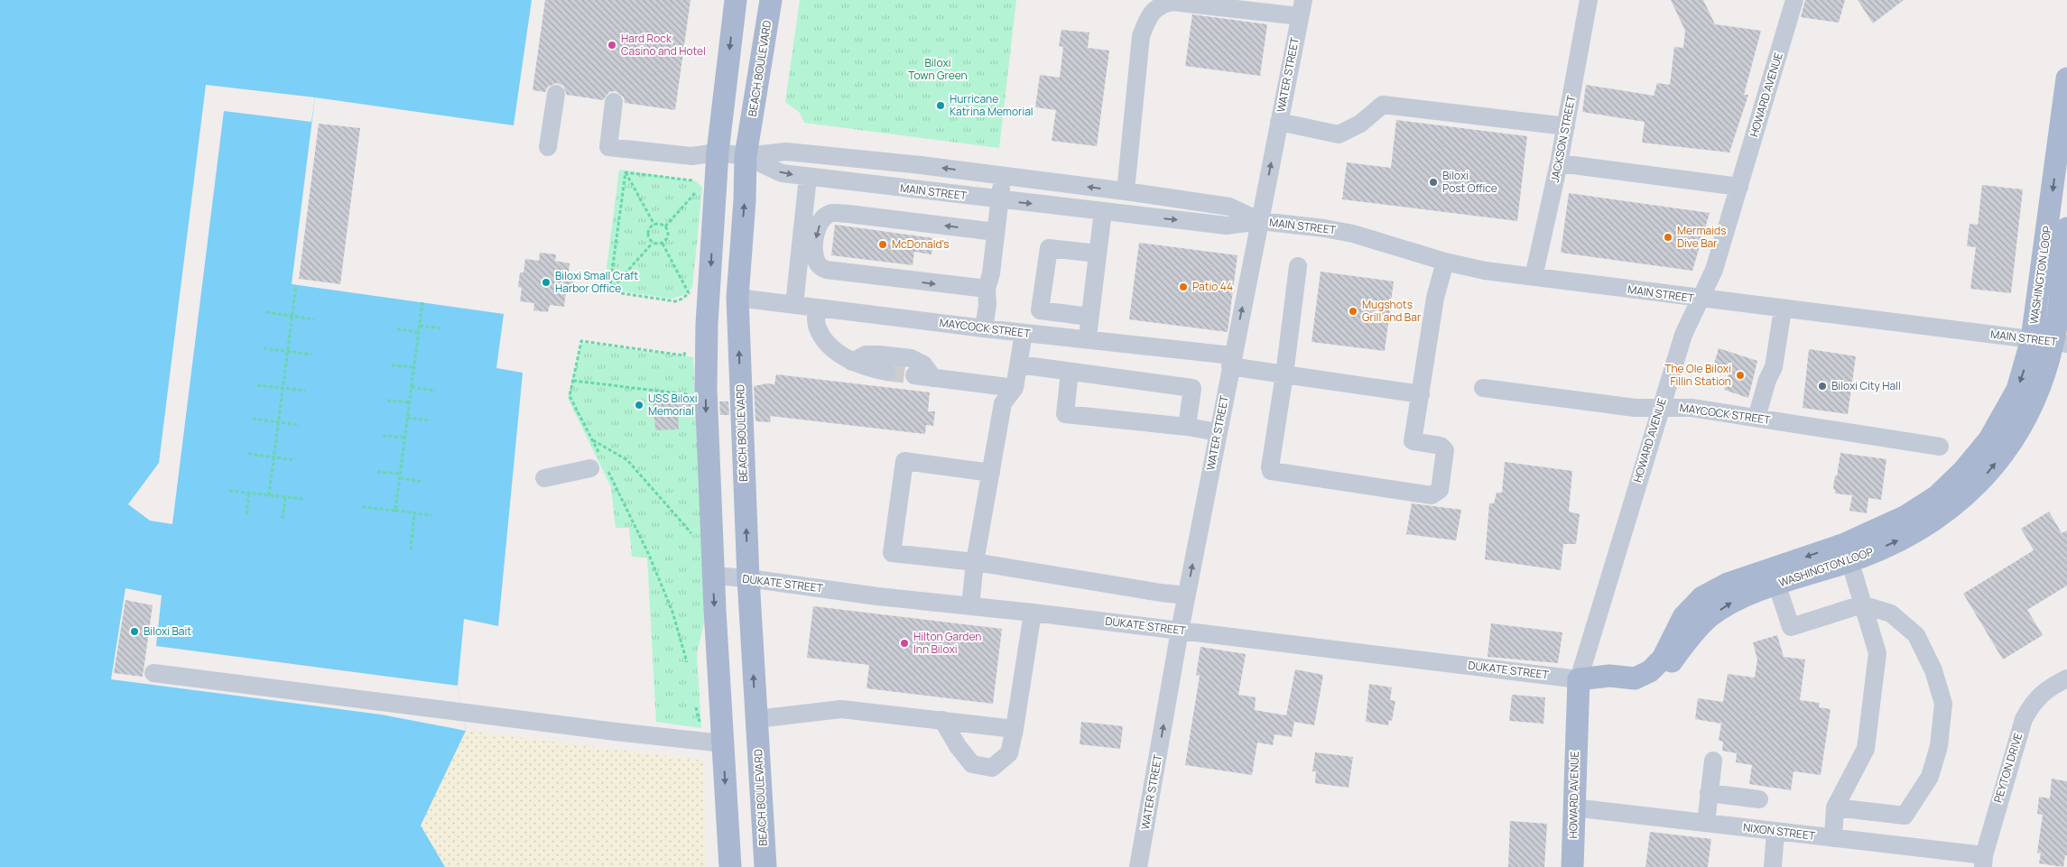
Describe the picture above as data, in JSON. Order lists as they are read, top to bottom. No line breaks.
{"streets":{"main road":["BEACH BOULEVARD","HOWARD AVENUE","WASHINGTON LOOP"],"street":["WATER STREET","JACKSON STREET","MAIN STREET","MAYCOCK STREET","DUKATE STREET","PEYTON DRIVE","NIXON STREET"]},"crossings":[["BEACH BOULEVARD","MAIN STREET"],["BEACH BOULEVARD","MAYCOCK STREET"],["BEACH BOULEVARD","DUKATE STREET"],["WATER STREET","MAIN STREET"],["WATER STREET","MAYCOCK STREET"],["WATER STREET","DUKATE STREET"],["HOWARD AVENUE","MAIN STREET"],["HOWARD AVENUE","MAYCOCK STREET"],["HOWARD AVENUE","DUKATE STREET"],["HOWARD AVENUE","NIXON STREET"],["JACKSON STREET","MAIN STREET"],["MAIN STREET","WASHINGTON LOOP"],["PEYTON DRIVE","NIXON STREET"]],"parks":["Biloxi Town Green"],"places":["Hard Rock Casino and Hotel","Hurricane Katrina Memorial","Biloxi Post Office","Mermaids Dive Bar","McDonald's","Biloxi Small Craft Harbor Office","Patio 44","Mugshots Grill and Bar","The Ole Biloxi Fillin Station","Biloxi City Hall","USS Biloxi Memorial","Biloxi Bait","Hilton Garden Inn Biloxi"]}
